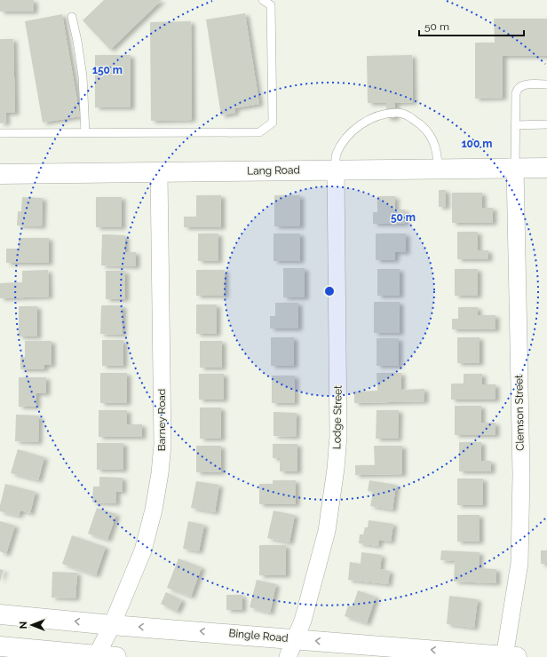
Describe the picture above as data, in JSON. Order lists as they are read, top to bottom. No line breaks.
{"streets":{"main road":["Lang Road","Bingle Road"],"street":["Clemson Street","Lodge Street","Barney Road"]},"crossings":[["Lang Road","Clemson Street"],["Lang Road","Lodge Street"],["Lang Road","Barney Road"],["Clemson Street","Bingle Road"],["Lodge Street","Bingle Road"],["Barney Road","Bingle Road"]],"one_way":["Bingle Road"],"scale_bar":"50 m","north":"left","rings":["150 m","100 m","50 m"]}
